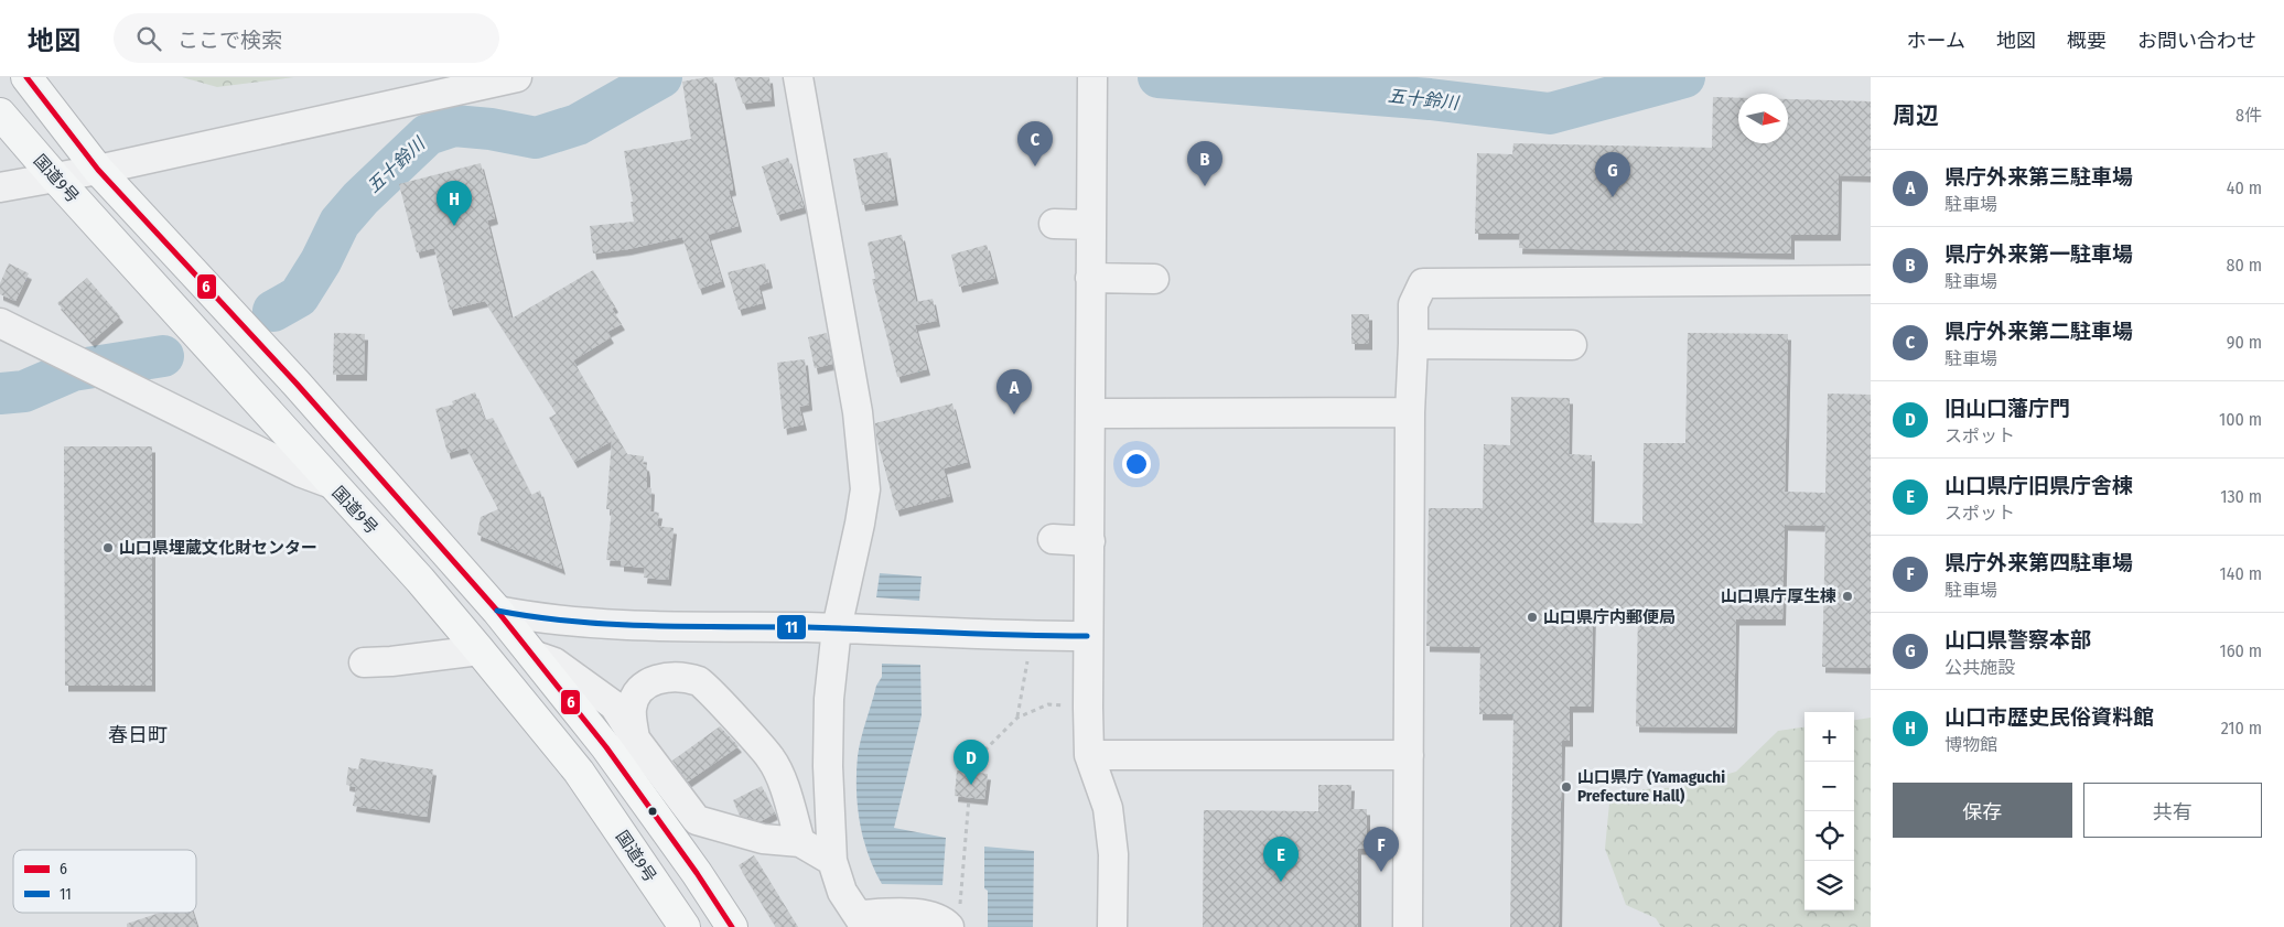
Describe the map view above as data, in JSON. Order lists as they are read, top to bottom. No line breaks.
{"streets":{"highway":["国道9号"]},"districts":["春日町"],"water":["五十鈴川"],"places":["山口県埋蔵文化財センター","山口県庁厚生棟","山口県庁内郵便局","山口県庁 (Yamaguchi Prefecture Hall)"],"lines":["transit line 6","transit line 11"],"legend":["6","11"],"north":"right","page":{"header":"地図","search":"ここで検索","nav":["ホーム","地図","概要","お問い合わせ"],"heading":["周辺","8件"],"pins":["C","B","G","H","A","D","F","E"],"list":[{"mark":"A","name":"県庁外来第三駐車場","note":"駐車場","value":"40 m"},{"mark":"B","name":"県庁外来第一駐車場","note":"駐車場","value":"80 m"},{"mark":"C","name":"県庁外来第二駐車場","note":"駐車場","value":"90 m"},{"mark":"D","name":"旧山口藩庁門","note":"スポット","value":"100 m"},{"mark":"E","name":"山口県庁旧県庁舎棟","note":"スポット","value":"130 m"},{"mark":"F","name":"県庁外来第四駐車場","note":"駐車場","value":"140 m"},{"mark":"G","name":"山口県警察本部","note":"公共施設","value":"160 m"},{"mark":"H","name":"山口市歴史民俗資料館","note":"博物館","value":"210 m"}],"map_buttons":["+","−"],"buttons":["保存","共有"]}}
